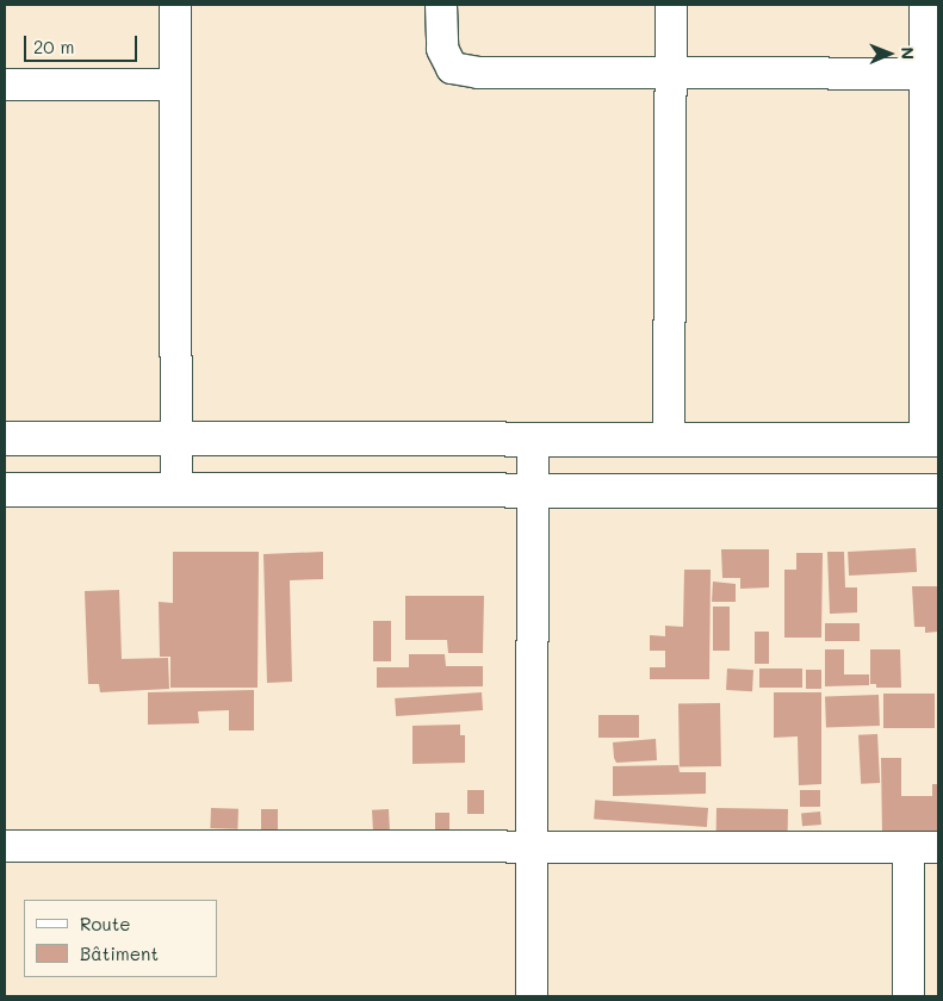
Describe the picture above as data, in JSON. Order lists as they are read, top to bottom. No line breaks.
{"legend":["Route","Bâtiment"],"scale_bar":"20 m","north":"right"}
